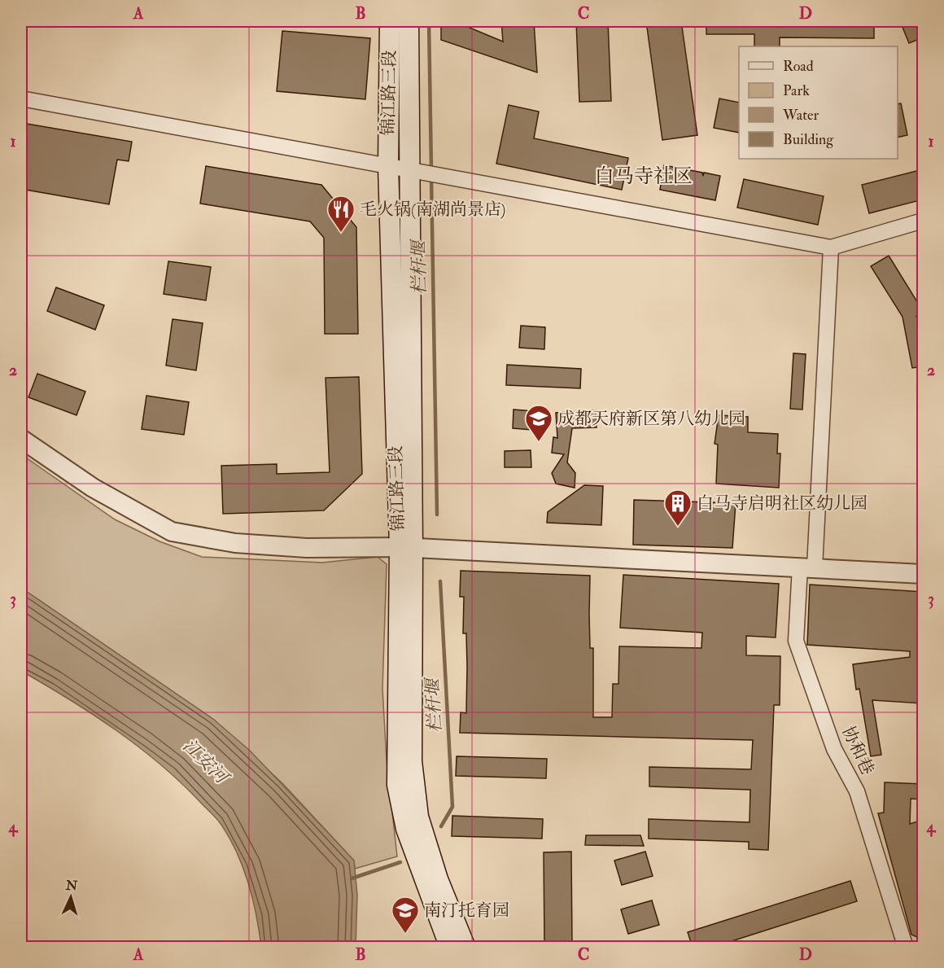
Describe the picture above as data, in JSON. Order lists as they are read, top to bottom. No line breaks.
{"streets":{"main road":["锦江路三段"],"street":["协和巷"]},"districts":["白马寺社区"],"water":["栏杆堰","江安河"],"places":{"restaurant":["毛火锅(南湖尚景店)"],"school or university":["成都天府新区第八幼儿园","南汀托育园"],"building":["白马寺启明社区幼儿园"]},"legend":["Road","Park","Water","Building"],"north":"top","grid":{"columns":["A","B","C","D"],"rows":["1","2","3","4"]}}
